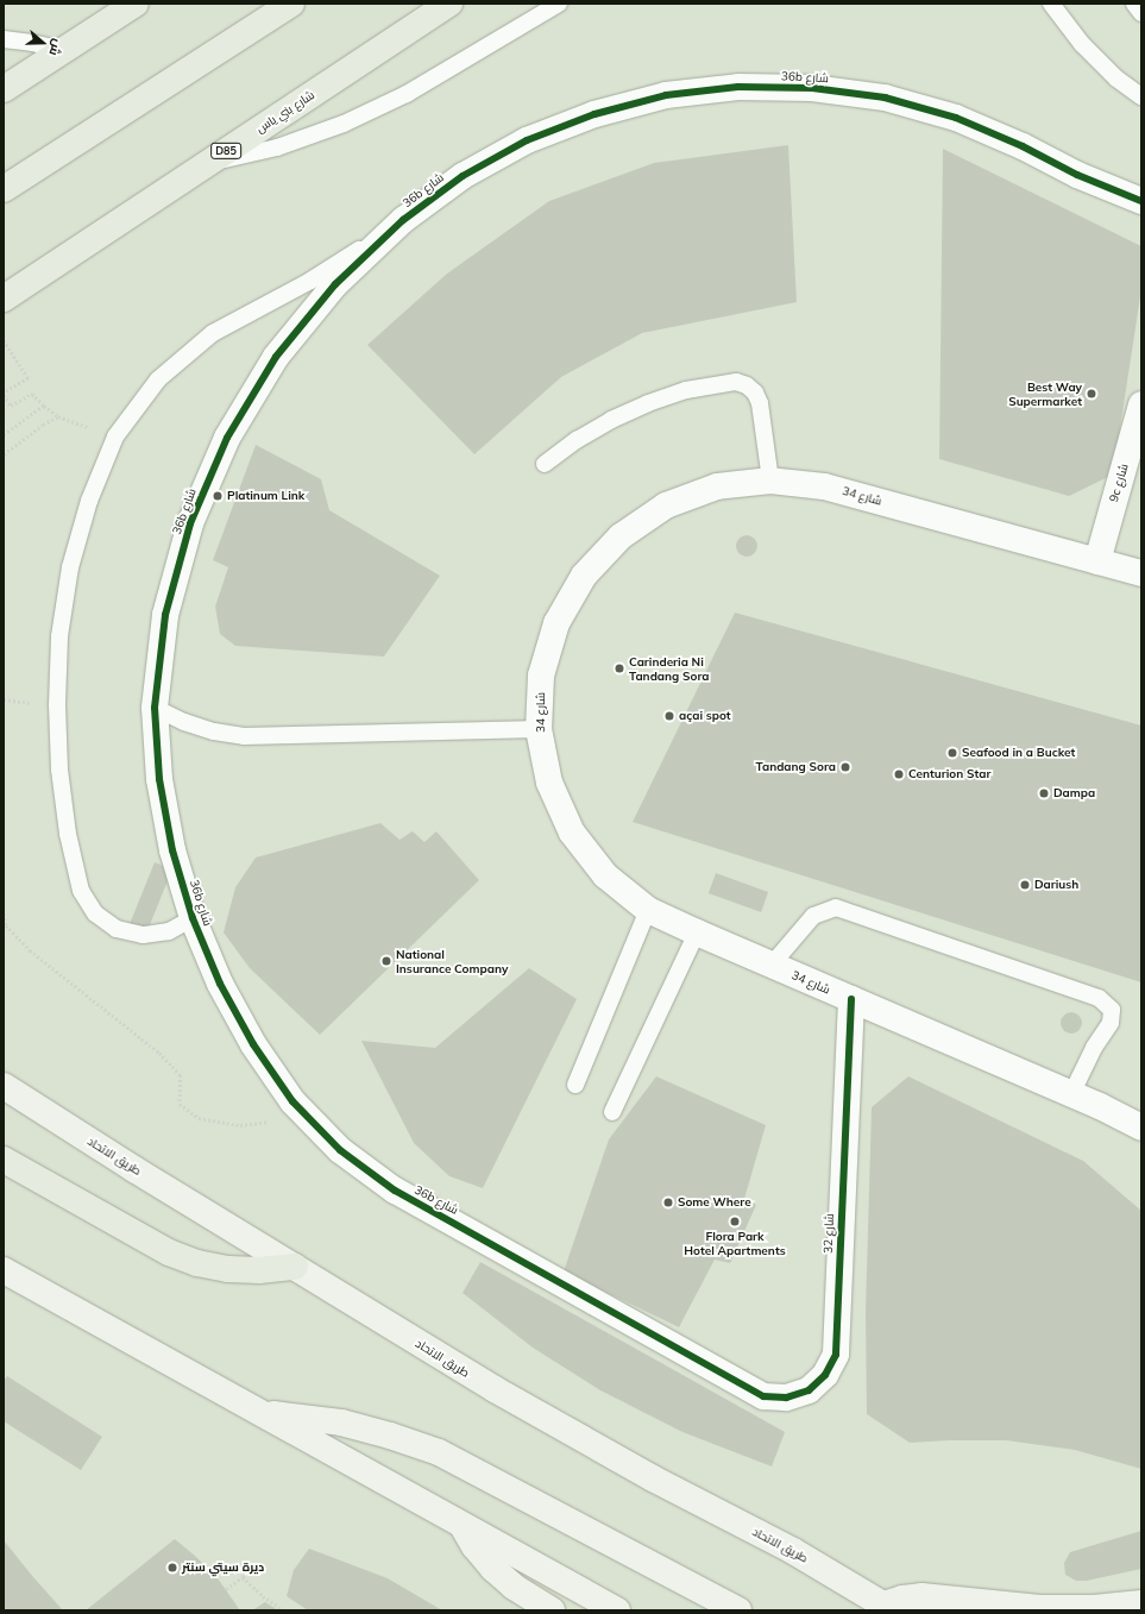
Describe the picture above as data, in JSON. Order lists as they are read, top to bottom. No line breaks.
{"streets":{"main road":["شارع بني ياس","D85","طريق الاتحاد"],"street":["36b شارع","9c شارع","شارع 34","شارع 32"]},"crossings":[["36b شارع","شارع 32"],["9c شارع","شارع 34"],["شارع 34","شارع 32"]],"places":["Best Way Supermarket","Platinum Link","Carinderia Ni Tandang Sora","açai spot","Seafood in a Bucket","Tandang Sora","Centurion Star","Dampa","Dariush","National Insurance Company","Some Where","Flora Park Hotel Apartments","ديرة سيتي سنتر"],"north":"right"}
